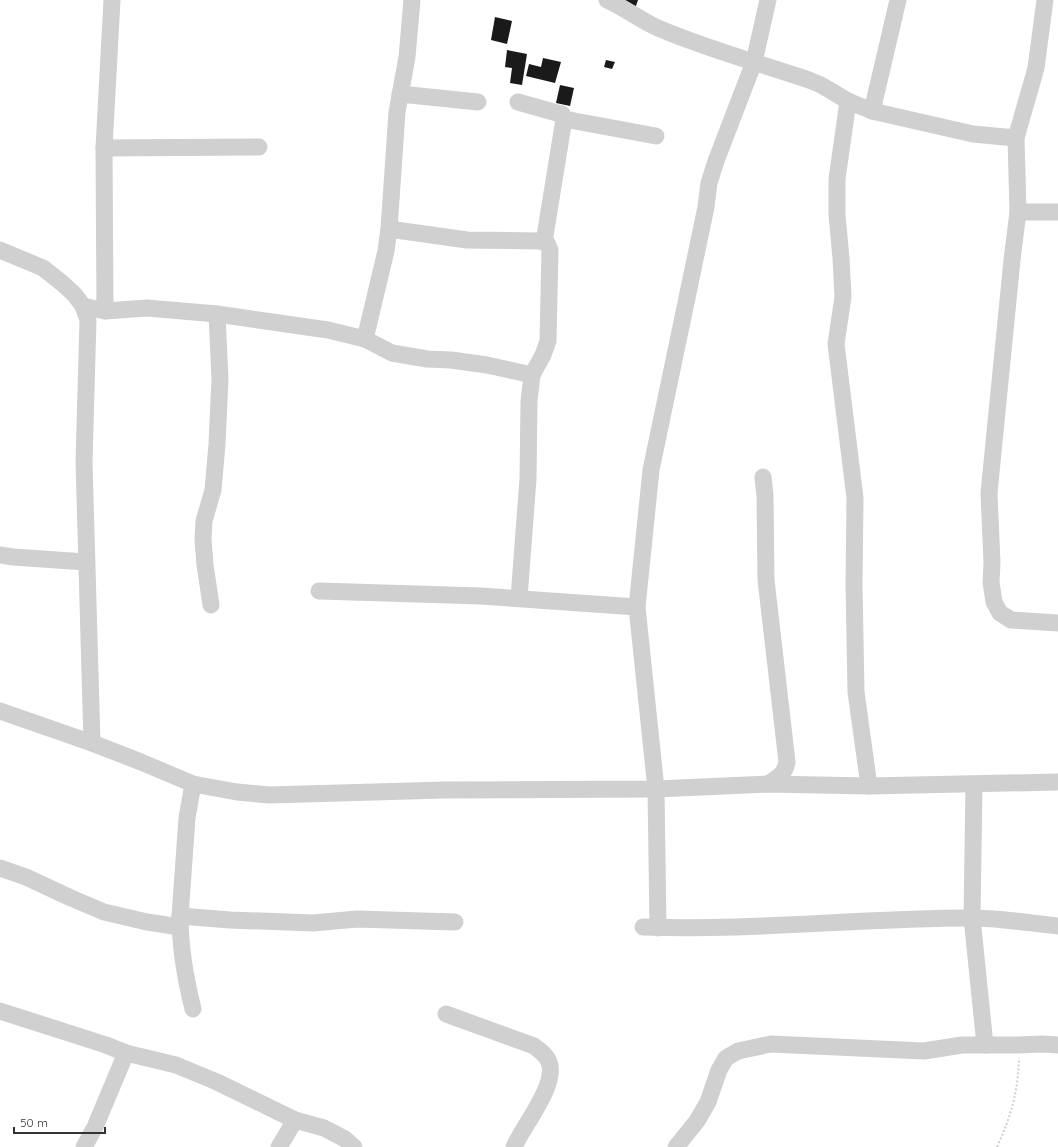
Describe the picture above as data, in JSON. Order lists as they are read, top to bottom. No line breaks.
{"scale_bar":"50 m"}
